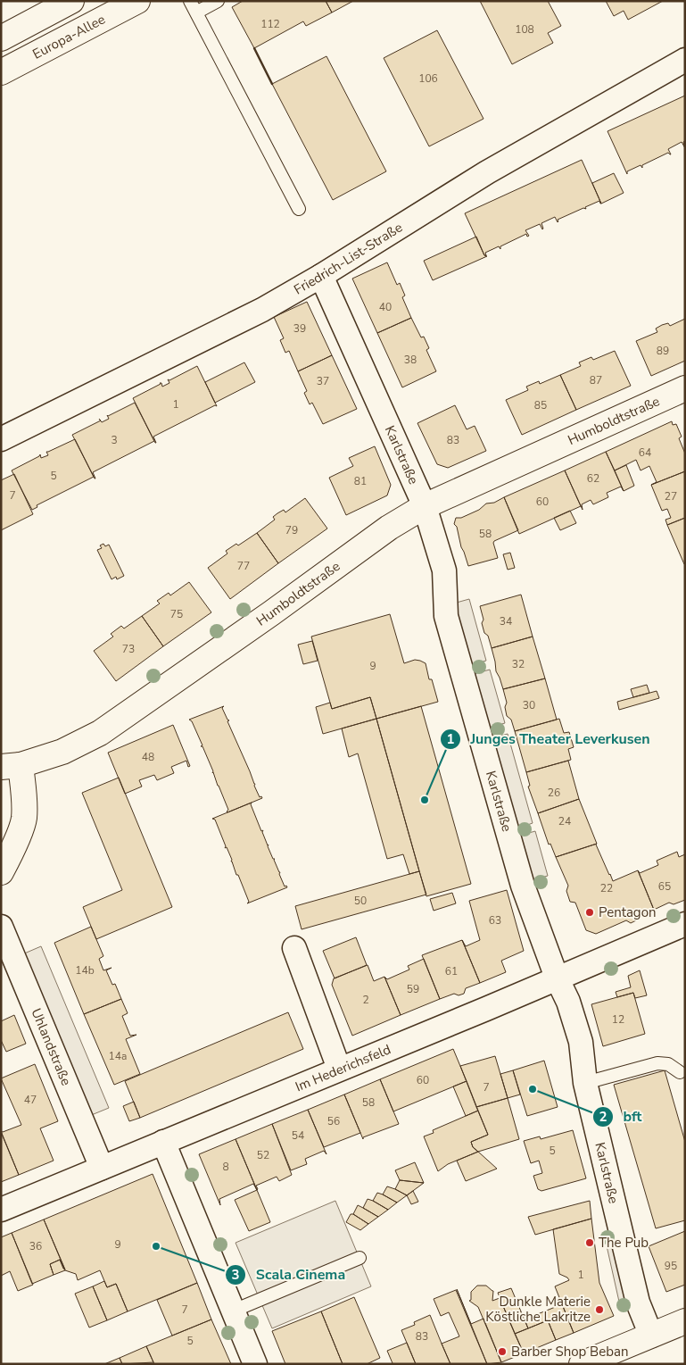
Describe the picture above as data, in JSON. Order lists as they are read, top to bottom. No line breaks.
{"streets":{"street":["Europa-Allee","Friedrich-List-Straße","Humboldtstraße","Karlstraße","Uhlandstraße","Im Hederichsfeld"]},"crossings":[["Friedrich-List-Straße","Karlstraße"],["Humboldtstraße","Karlstraße"],["Karlstraße","Im Hederichsfeld"],["Uhlandstraße","Im Hederichsfeld"]],"places":["Junges Theater Leverkusen","Pentagon","bft","The Pub","Scala Cinema","Dunkle Materie Köstliche Lakritze","Barber Shop Beban"],"house_numbers":["112","108","106","40","39","89","38","87","37","1","85","3","83","64","5","62","81","7","27","60","79","58","77","75","34","73","32","9","30","48","26","24","65","22","50","63","14b","61","59","2","12","14a","60","7","47","58","56","54","5","52","8","9","36","95","1","7","83","5"]}
